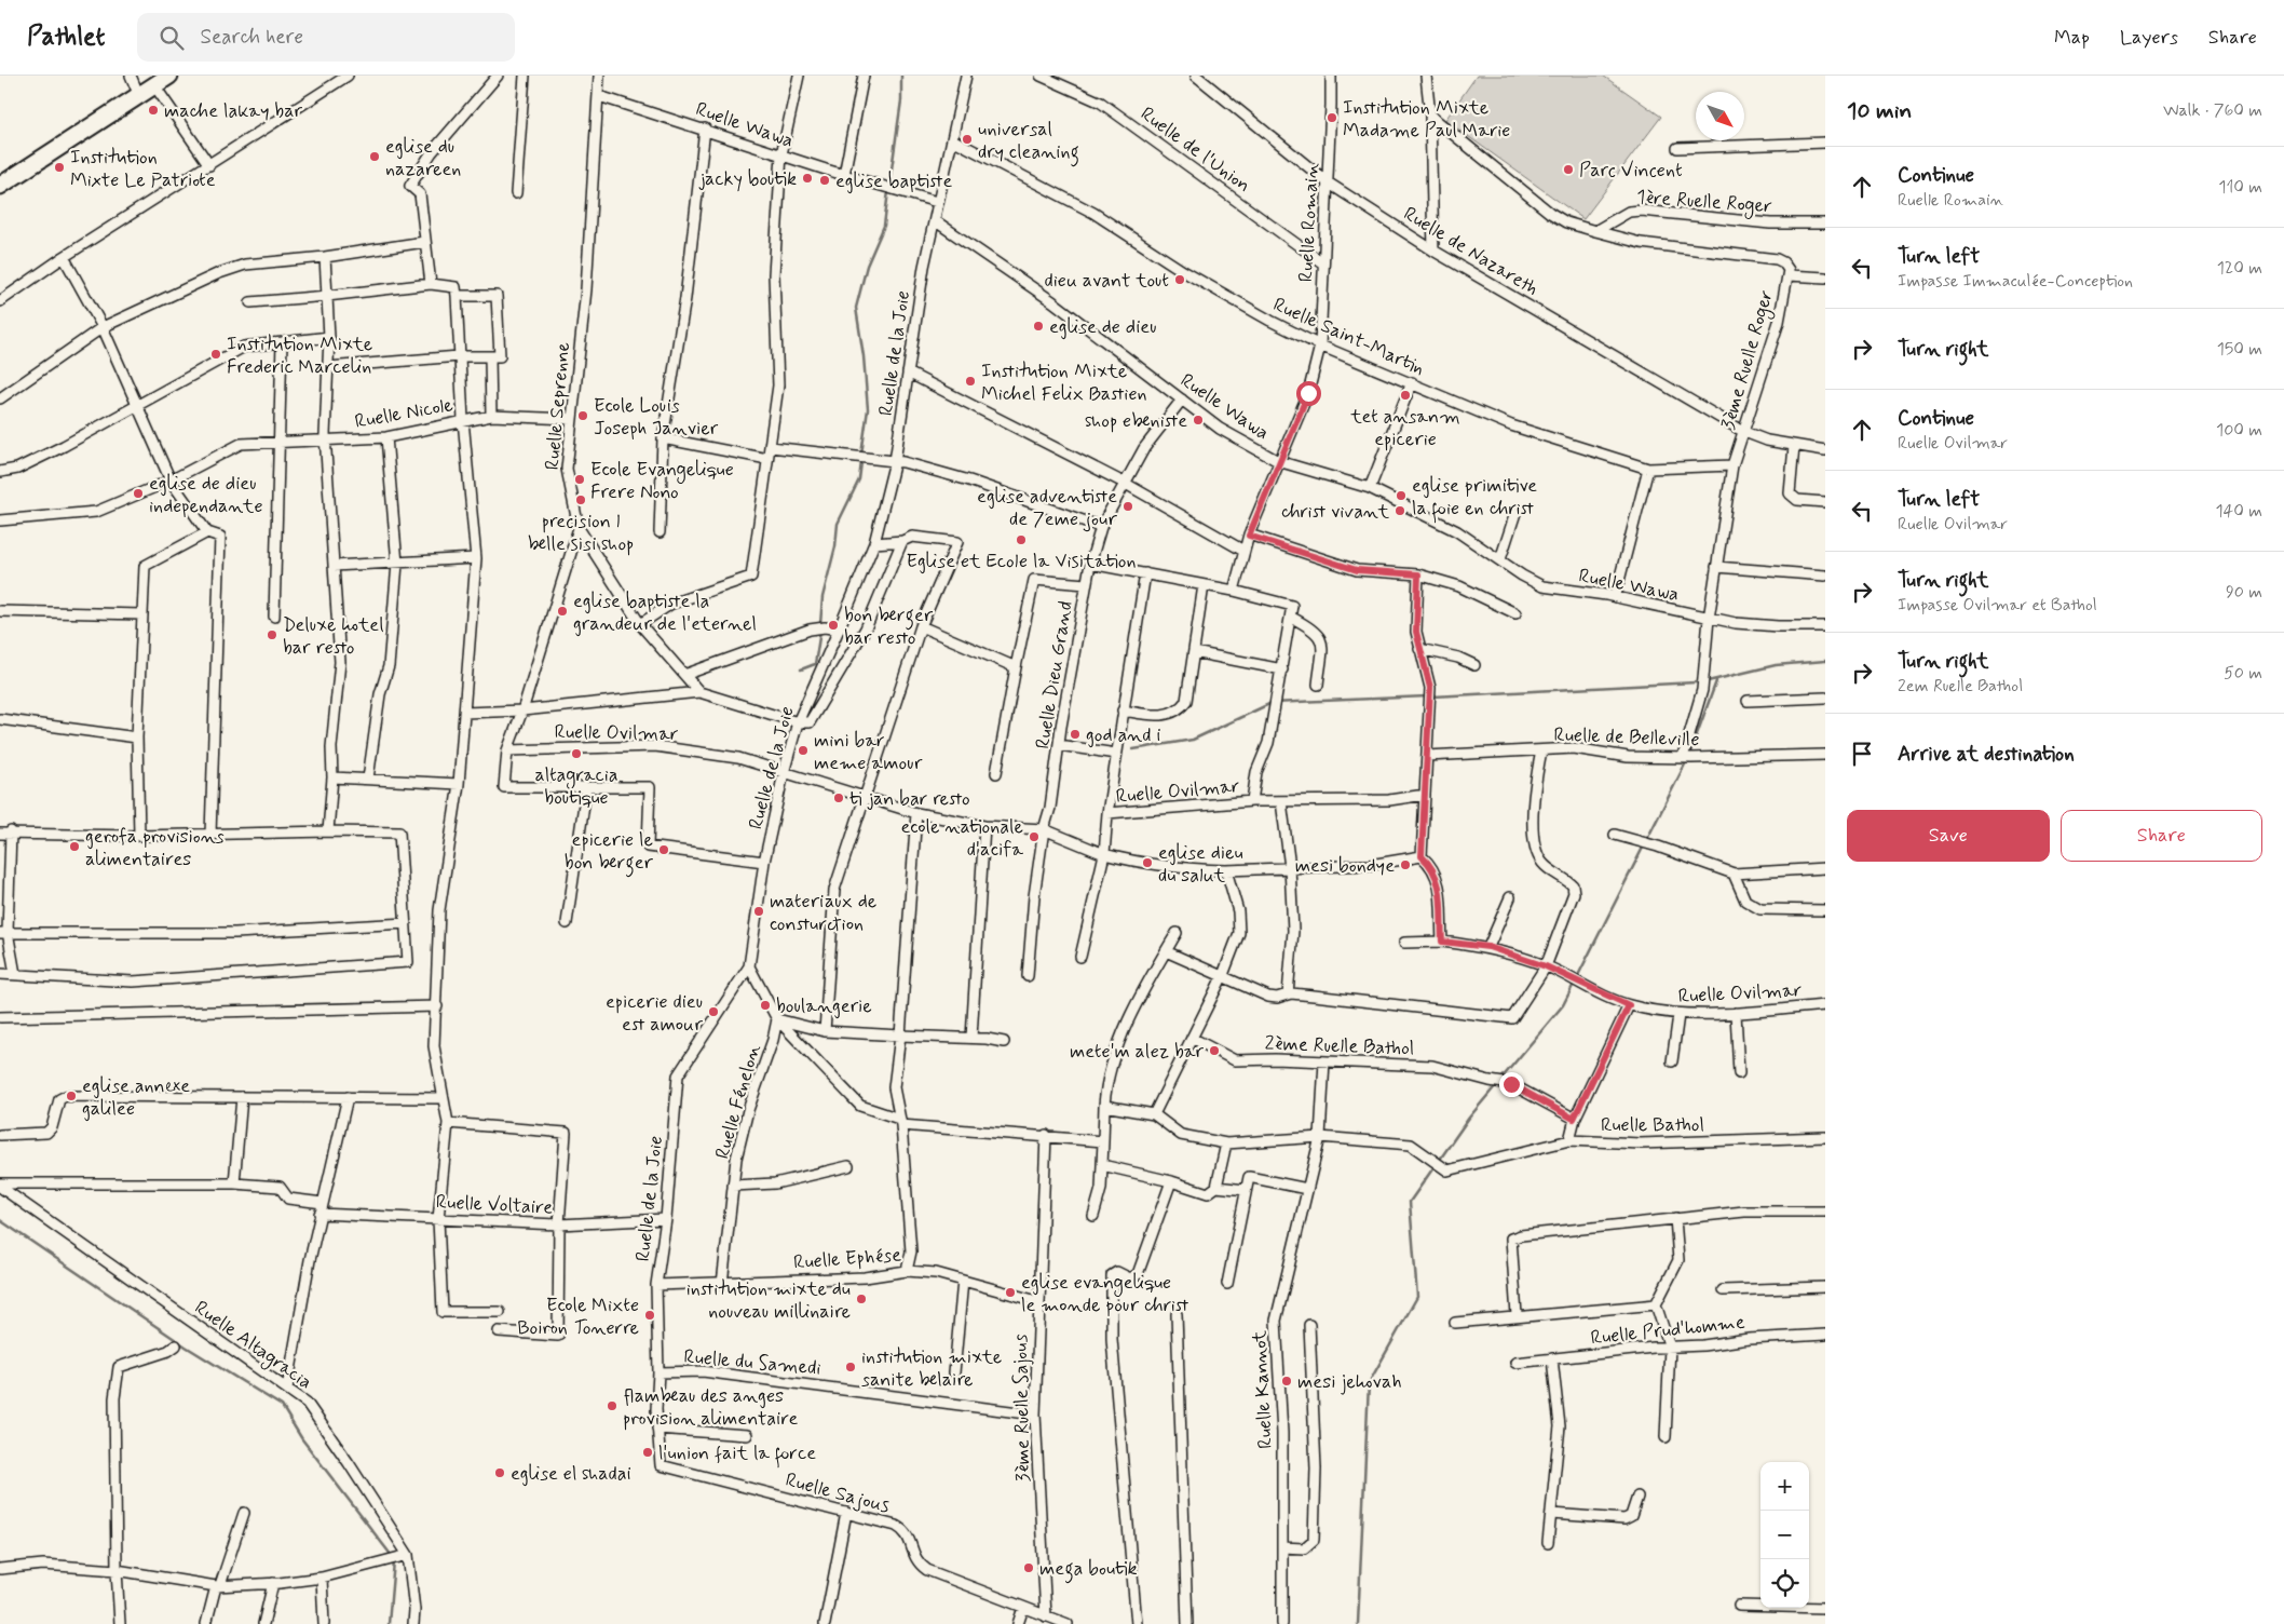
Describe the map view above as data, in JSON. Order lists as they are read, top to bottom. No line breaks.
{"streets":{"street":["Ruelle Wawa","Ruelle de l'Union","1ère Ruelle Roger","Ruelle Romain","Ruelle de Nazareth","Ruelle Saint-Martin","Ruelle de la Joie","3ème Ruelle Roger","Ruelle Seprenne","Ruelle Nicole","Ruelle Dieu Grand","Ruelle Ovilmar","Ruelle de Belleville","2ème Ruelle Bathol","Ruelle Fénelon","Ruelle Bathol","Ruelle Voltaire","Ruelle Ephése","Ruelle Prud'homme","Ruelle Altagracia","Ruelle du Samedi","Ruelle Kannot","3ème Ruelle Sajous","Ruelle Sajous"]},"crossings":[["Ruelle Wawa","Ruelle Romain"],["Ruelle Wawa","Ruelle de la Joie"],["Ruelle Wawa","3ème Ruelle Roger"],["Ruelle Wawa","Ruelle Seprenne"],["Ruelle Wawa","Ruelle Dieu Grand"],["Ruelle de l'Union","Ruelle Romain"],["1ère Ruelle Roger","3ème Ruelle Roger"],["Ruelle Romain","Ruelle de Nazareth"],["Ruelle Romain","Ruelle Saint-Martin"],["Ruelle de Nazareth","3ème Ruelle Roger"],["Ruelle Saint-Martin","Ruelle de la Joie"],["Ruelle Saint-Martin","3ème Ruelle Roger"],["Ruelle de la Joie","Ruelle Ovilmar"],["Ruelle de la Joie","Ruelle Voltaire"],["Ruelle de la Joie","Ruelle Ephése"],["Ruelle de la Joie","Ruelle du Samedi"],["Ruelle de la Joie","Ruelle Sajous"],["3ème Ruelle Roger","Ruelle de Belleville"],["Ruelle Seprenne","Ruelle Nicole"],["Ruelle Dieu Grand","Ruelle Ovilmar"],["2ème Ruelle Bathol","Ruelle Kannot"],["Ruelle Fénelon","Ruelle Ephése"],["Ruelle Bathol","Ruelle Kannot"],["Ruelle Ephése","3ème Ruelle Sajous"],["Ruelle du Samedi","3ème Ruelle Sajous"],["Ruelle du Samedi","Ruelle Sajous"],["3ème Ruelle Sajous","Ruelle Sajous"]],"places":["mache lakay bar","Institution Mixte Madame Paul Marie","universal dry cleaning","eglise du nazareen","Institution Mixte Le Patriote","Parc Vincent","jacky boutik","eglise baptiste","dieu avant tout","eglise de dieu","Institution Mixte Frederic Marcelin","Institution Mixte Michel Felix Bastien","tet ansanm epicerie","Ecole Louis Joseph Janvier","shop ebeniste","Ecole Evangelique Frere Nono","eglise de dieu independante","eglise primitive la foie en christ","precision l belle sisi shop","eglise adventiste de 7eme jour","christ vivant","Eglise et Ecole la Visitation","eglise baptiste la grandeur de l'eternel","bon berger bar resto","Deluxe hotel bar resto","god and i","mini bar meme amour","altagracia boutique","ti jan bar resto","ecole nationale d'acifa","gerofa provisions alimentaires","epicerie le bon berger","eglise dieu du salut","mesi bondye","materiaux de consturction","boulangerie","epicerie dieu est amour","mete'm alez bar","eglise annexe galilee","eglise evangelique le monde pour christ","institution mixte du nouveau millinaire","Ecole Mixte Boiron Tonerre","institution mixte sanite belaire","mesi jehovah","flambeau des anges provision alimentaire","l'union fait la force","eglise el shadai","mega boutik"],"north":"bottom right","page":{"header":"Pathlet","search":"Search here","nav":["Map","Layers","Share"],"heading":["10 min","Walk · 760 m"],"list":[["Continue","Ruelle Romain","110 m"],["Turn left","Impasse Immaculée-Conception","120 m"],["Turn right","150 m"],["Continue","Ruelle Ovilmar","100 m"],["Turn left","Ruelle Ovilmar","140 m"],["Turn right","Impasse Ovilmar et Bathol","90 m"],["Turn right","2em Ruelle Bathol","50 m"],"Arrive at destination"],"buttons":["Save","Share"],"map_buttons":["+","−"]}}
